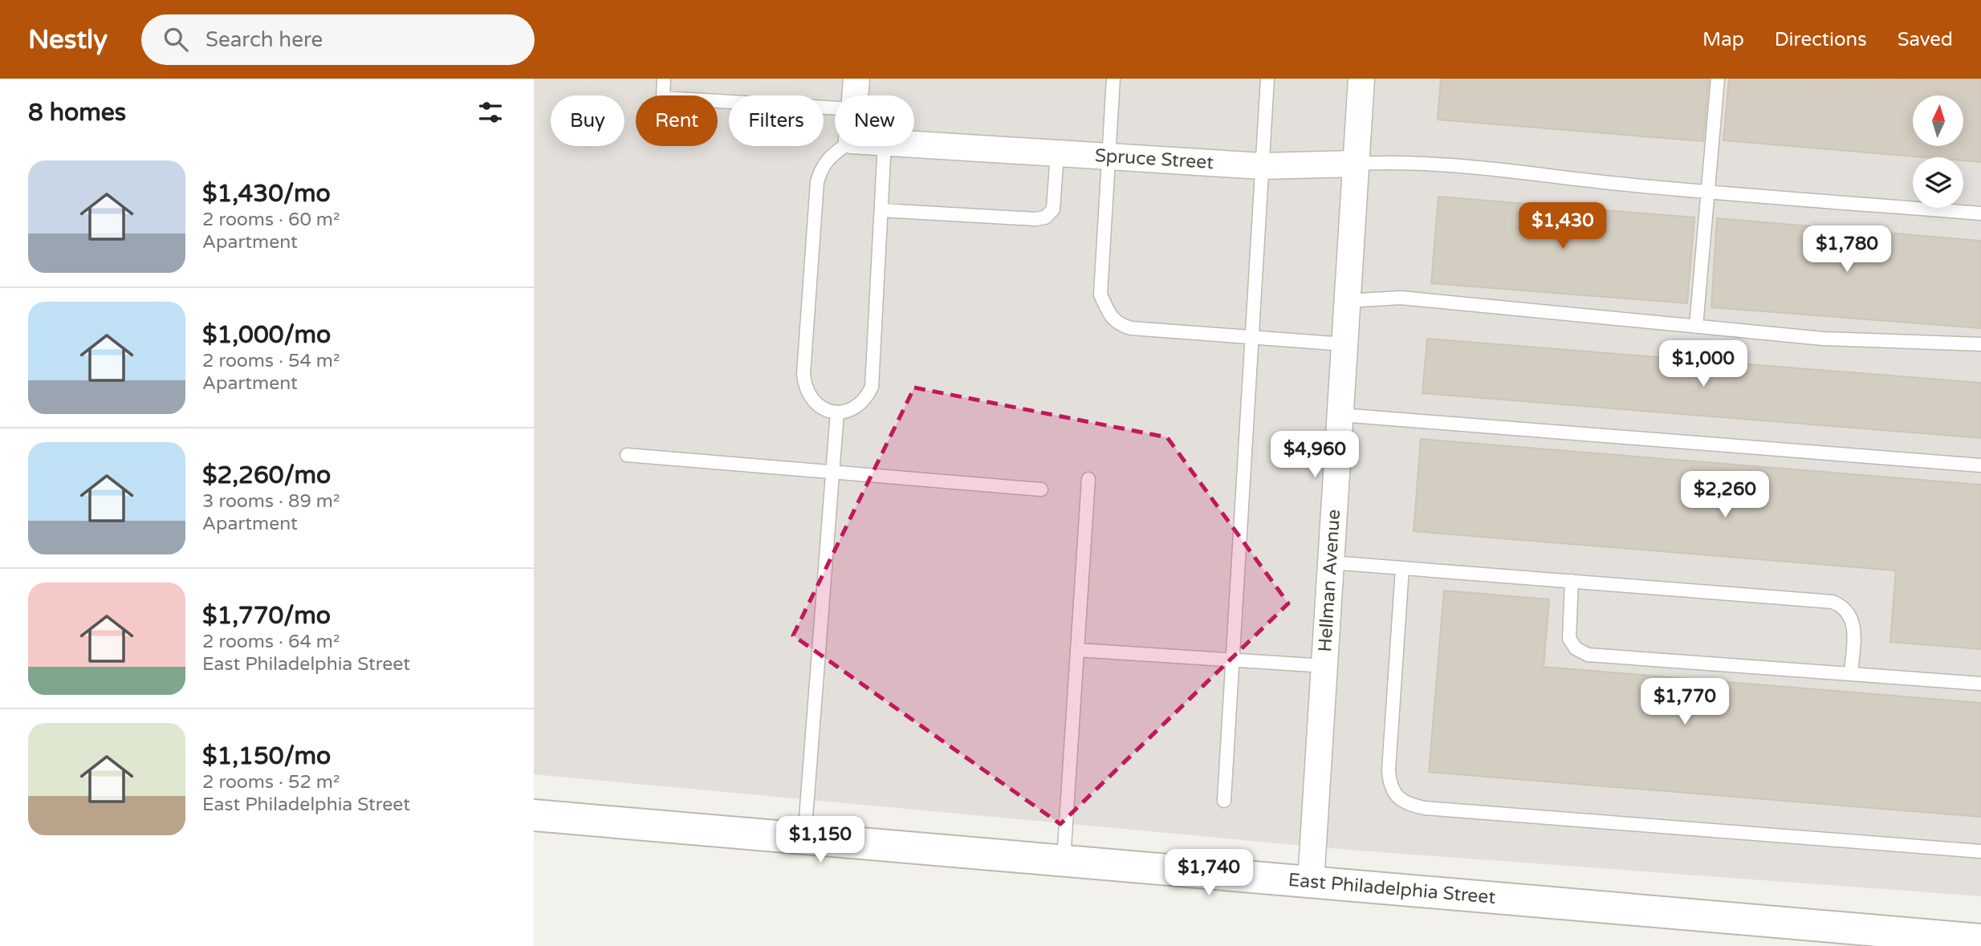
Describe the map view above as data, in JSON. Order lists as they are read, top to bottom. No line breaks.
{"streets":{"street":["Spruce Street","Hellman Avenue","East Philadelphia Street"]},"crossings":[["Spruce Street","Hellman Avenue"],["Hellman Avenue","East Philadelphia Street"]],"north":"top","page":{"header":"Nestly","search":"Search here","nav":["Map","Directions","Saved"],"heading":"8 homes","chip":["Buy","Rent","Filters","New"],"list":[{"name":"$1,430/mo","note":"2 rooms · 60 m² · Apartment"},{"name":"$1,000/mo","note":"2 rooms · 54 m² · Apartment"},{"name":"$2,260/mo","note":"3 rooms · 89 m² · Apartment"},{"name":"$1,770/mo","note":"2 rooms · 64 m² · East Philadelphia Street"},{"name":"$1,150/mo","note":"2 rooms · 52 m² · East Philadelphia Street"}],"price":["$1,430","$1,780","$1,000","$4,960","$2,260","$1,770","$1,150","$1,740"]}}
